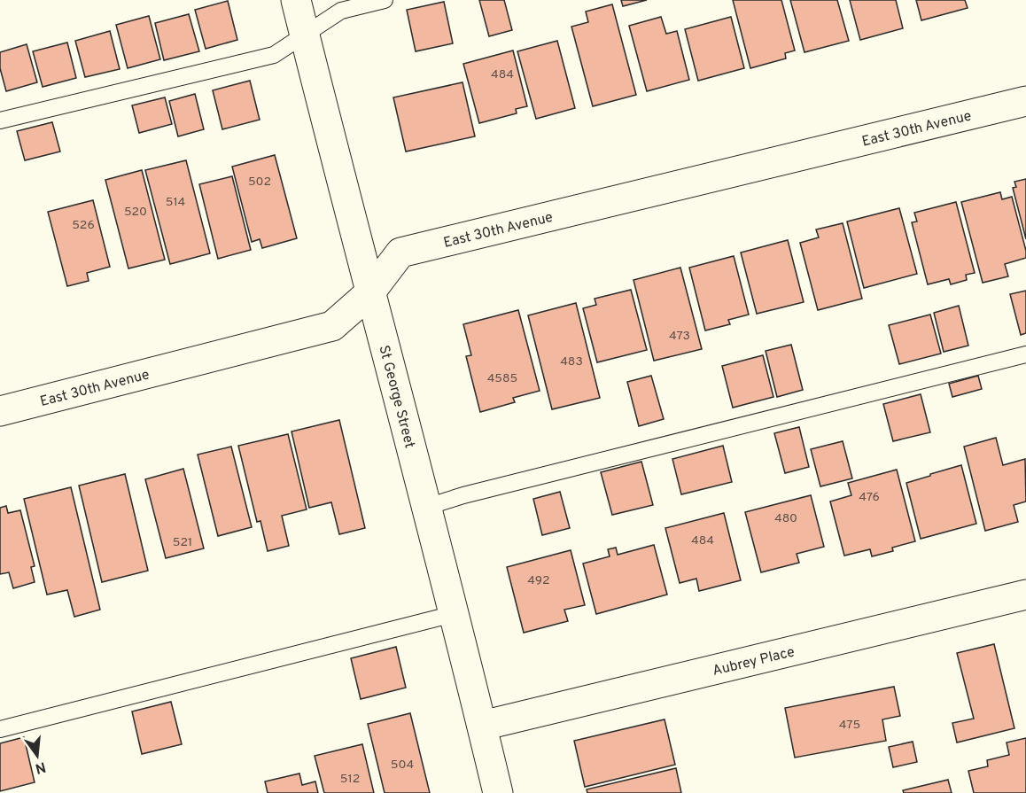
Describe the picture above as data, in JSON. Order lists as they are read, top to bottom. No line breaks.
{"streets":{"street":["East 30th Avenue","St George Street","Aubrey Place"]},"crossings":[["East 30th Avenue","St George Street"],["St George Street","Aubrey Place"]],"house_numbers":["484","502","514","520","526","473","483","4585","476","480","484","521","492","475","504","512"],"north":"bottom"}
